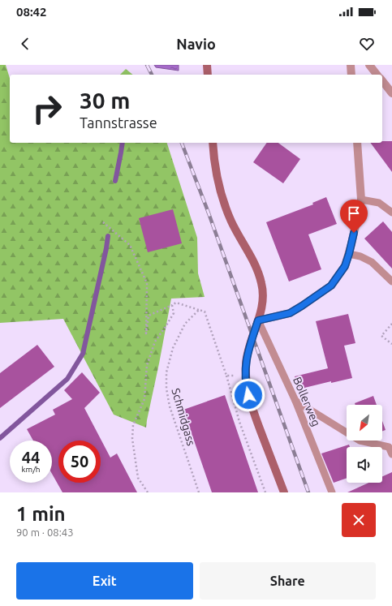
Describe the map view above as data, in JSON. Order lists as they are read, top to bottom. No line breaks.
{"streets":{"lane":["Bollerweg"],"path":["Schmidgass"]},"north":"bottom left","page":{"status":"08:42","header":"Navio","turn":["30 m","Tannstrasse"],"speed":"44 km/h","limit":"50","heading":["1 min","90 m · 08:43"],"buttons":["Exit","Share"]}}
